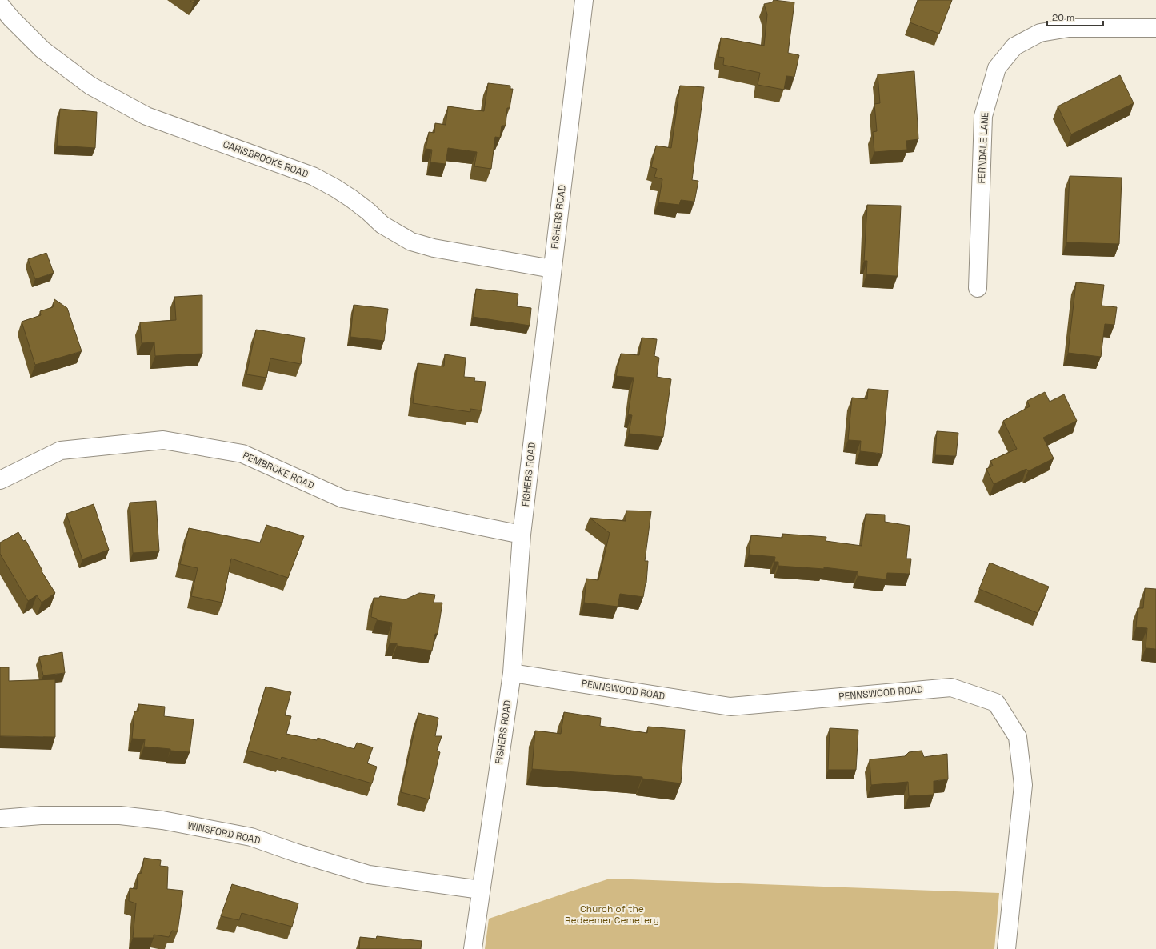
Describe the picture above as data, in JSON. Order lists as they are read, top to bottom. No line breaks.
{"streets":{"street":["FERNDALE LANE","CARISBROOKE ROAD","FISHERS ROAD","PEMBROKE ROAD","PENNSWOOD ROAD","WINSFORD ROAD"]},"crossings":[["CARISBROOKE ROAD","FISHERS ROAD"],["FISHERS ROAD","PEMBROKE ROAD"],["FISHERS ROAD","PENNSWOOD ROAD"],["FISHERS ROAD","WINSFORD ROAD"]],"parks":["Church of the Redeemer Cemetery"],"scale_bar":"20 m"}
